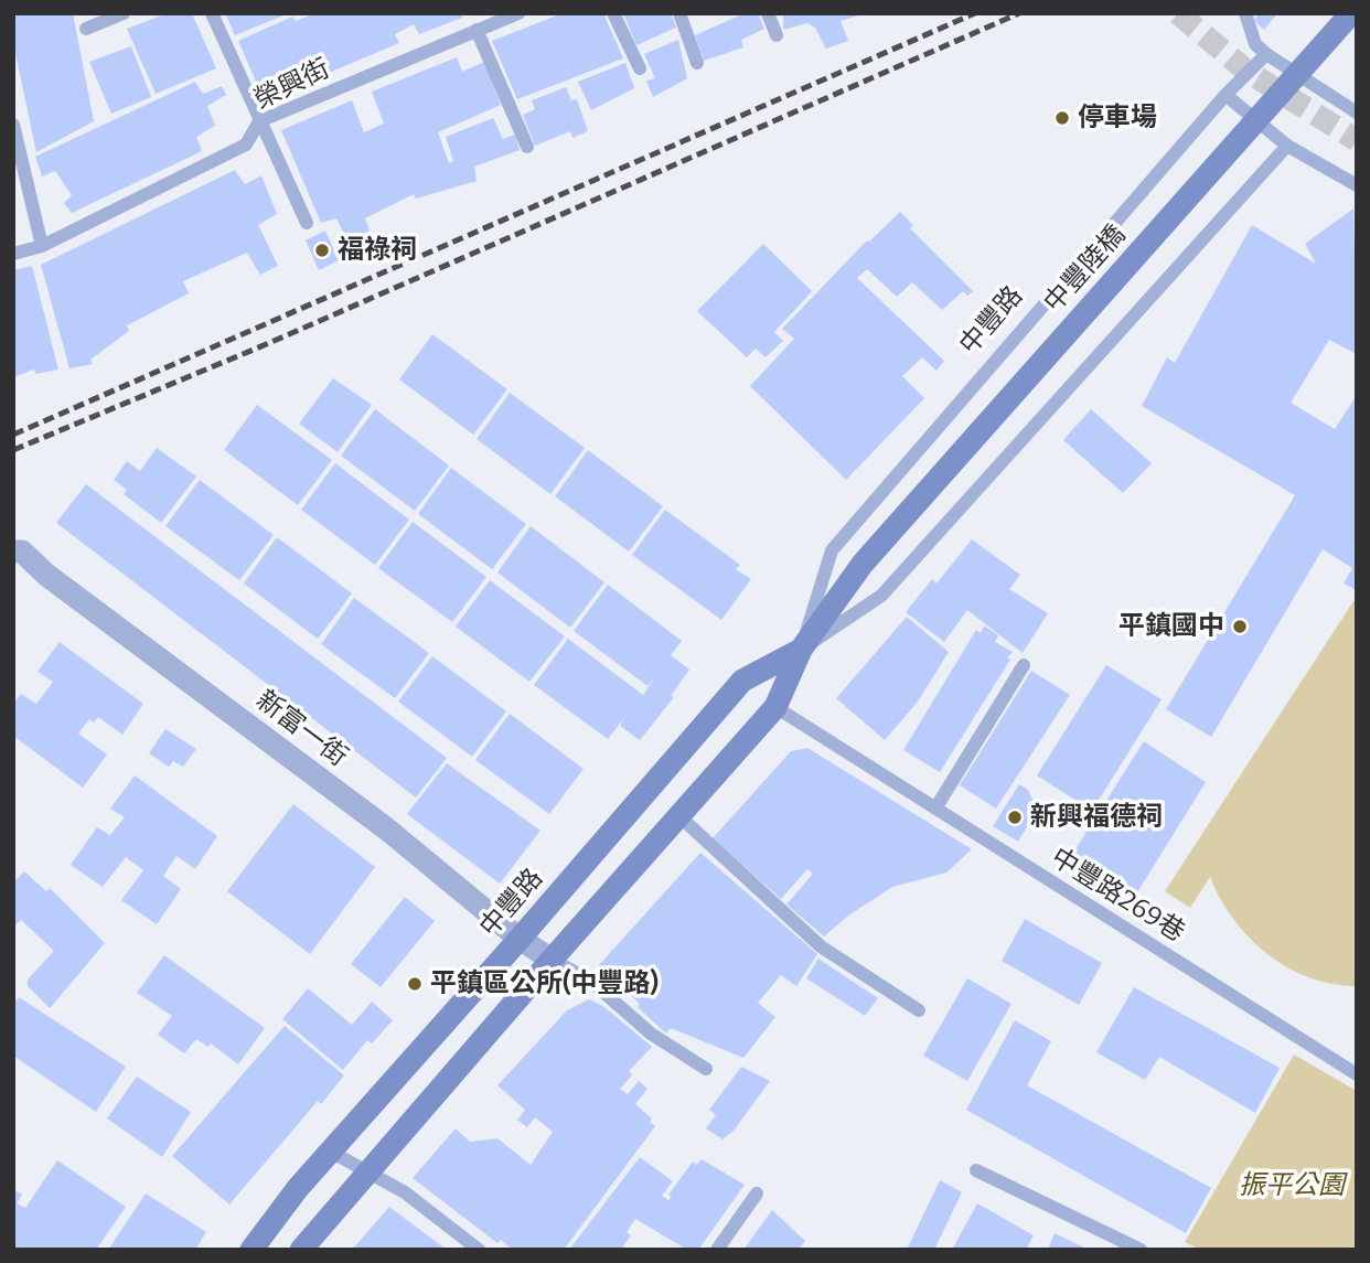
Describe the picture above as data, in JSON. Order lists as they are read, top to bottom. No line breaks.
{"streets":{"main road":["中豐陸橋","中豐路"],"street":["新富一街"],"lane":["榮興街","中豐路269巷"]},"crossings":[["中豐陸橋","中豐路"],["中豐路","新富一街"],["中豐路","中豐路269巷"]],"parks":["振平公園"],"places":["停車場","福祿祠","平鎮國中","新興福德祠","平鎮區公所(中豐路)"]}
